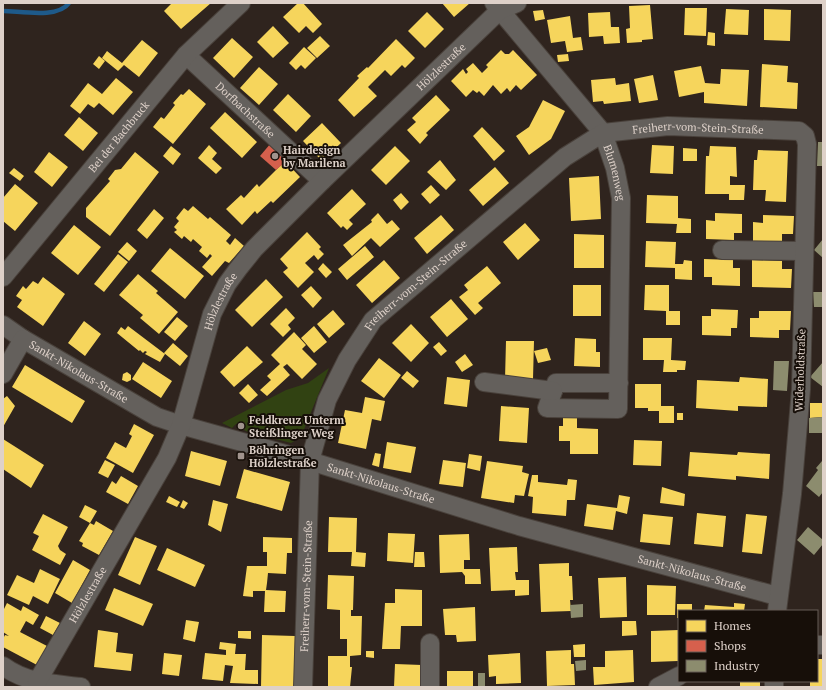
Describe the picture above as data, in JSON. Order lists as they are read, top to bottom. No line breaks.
{"streets":{"street":["Hölzlestraße","Dorfbachstraße","Freiherr-vom-Stein-Straße","Bei der Bachbruck","Blumenweg","Widerholdstraße","Sankt-Nikolaus-Straße"]},"crossings":[["Hölzlestraße","Dorfbachstraße"],["Hölzlestraße","Blumenweg"],["Hölzlestraße","Sankt-Nikolaus-Straße"],["Dorfbachstraße","Bei der Bachbruck"],["Freiherr-vom-Stein-Straße","Blumenweg"],["Freiherr-vom-Stein-Straße","Widerholdstraße"],["Freiherr-vom-Stein-Straße","Sankt-Nikolaus-Straße"],["Widerholdstraße","Sankt-Nikolaus-Straße"]],"places":{"other":["Hairdesign by Marilena","Feldkreuz Unterm Steißlinger Weg"],"transit":["Böhringen Hölzlestraße"]},"legend":["Homes","Shops","Industry"]}
